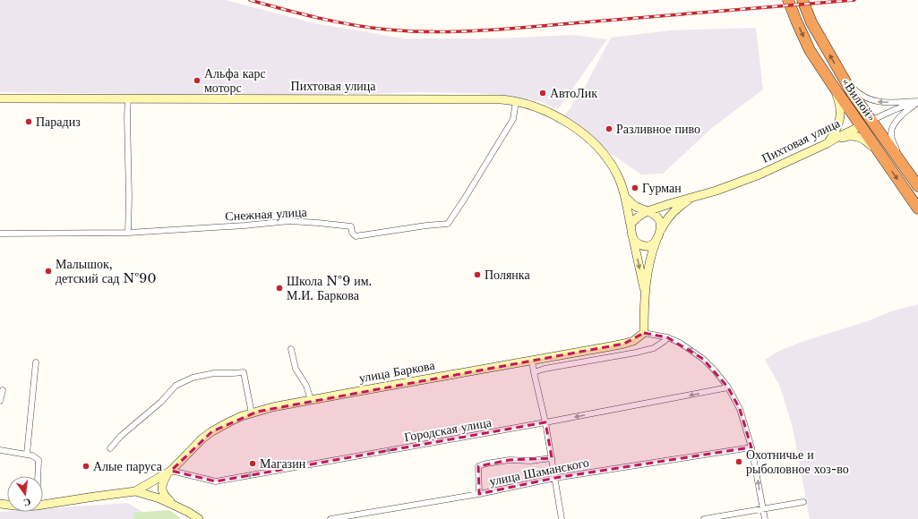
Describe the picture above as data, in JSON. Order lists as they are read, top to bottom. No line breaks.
{"streets":{"highway":["Пихтовая улица","«Вилюй»"],"main road":["улица Баркова"],"street":["Снежная улица","Городская улица","улица Шаманского"]},"crossings":[["Пихтовая улица","«Вилюй»"],["Пихтовая улица","Снежная улица"],["улица Баркова","Городская улица"]],"one_way":["Городская улица"],"places":["Альфа карс моторс","АвтоЛик","Парадиз","Разливное пиво","Гурман","Малышок, детский сад №90","Полянка","Школа №9 им. М.И. Баркова","Охотничье и рыболовное хоз-во","Магазин","Алые паруса"],"north":"bottom"}
